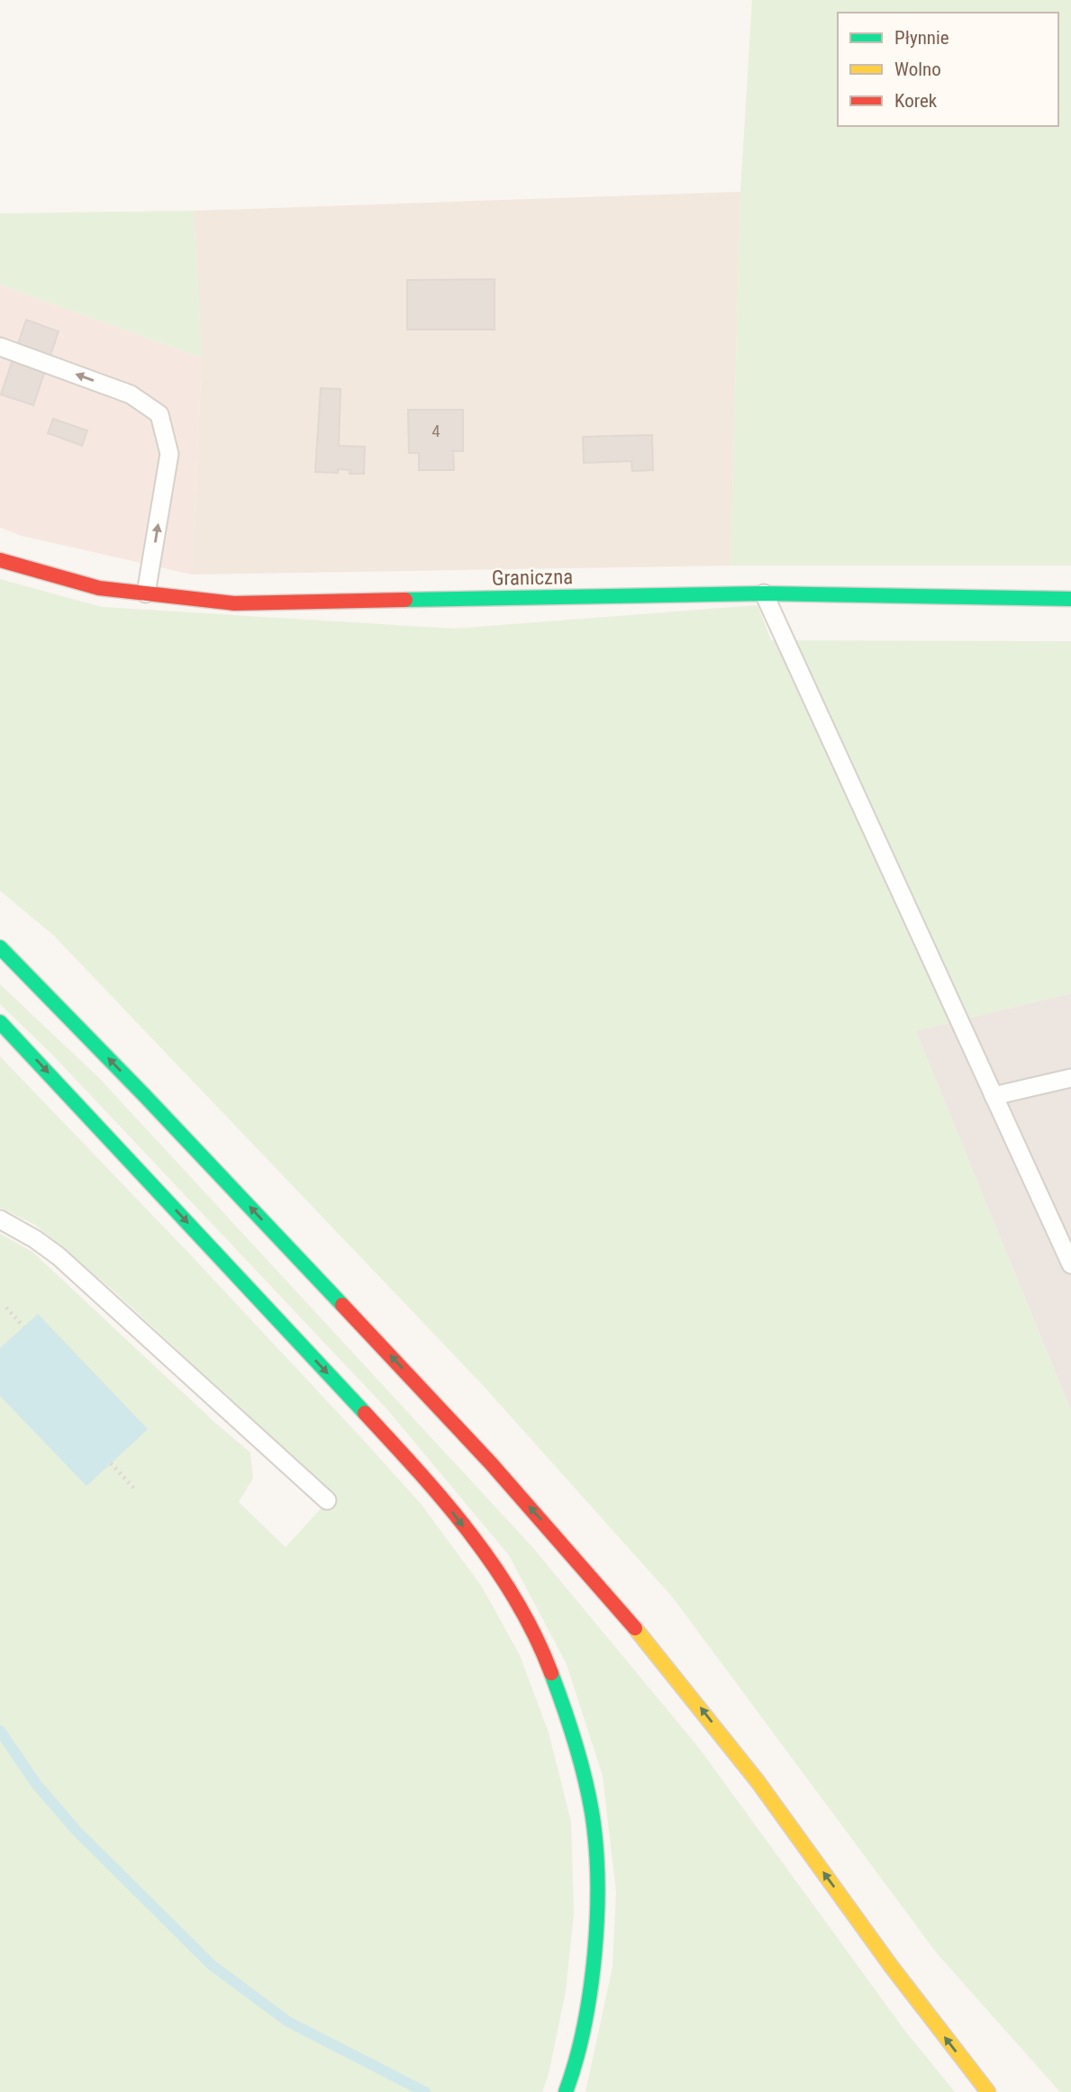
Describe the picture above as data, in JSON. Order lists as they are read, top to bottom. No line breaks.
{"streets":{"main road":["Graniczna"]},"house_numbers":["4"],"legend":["Płynnie","Wolno","Korek"]}
